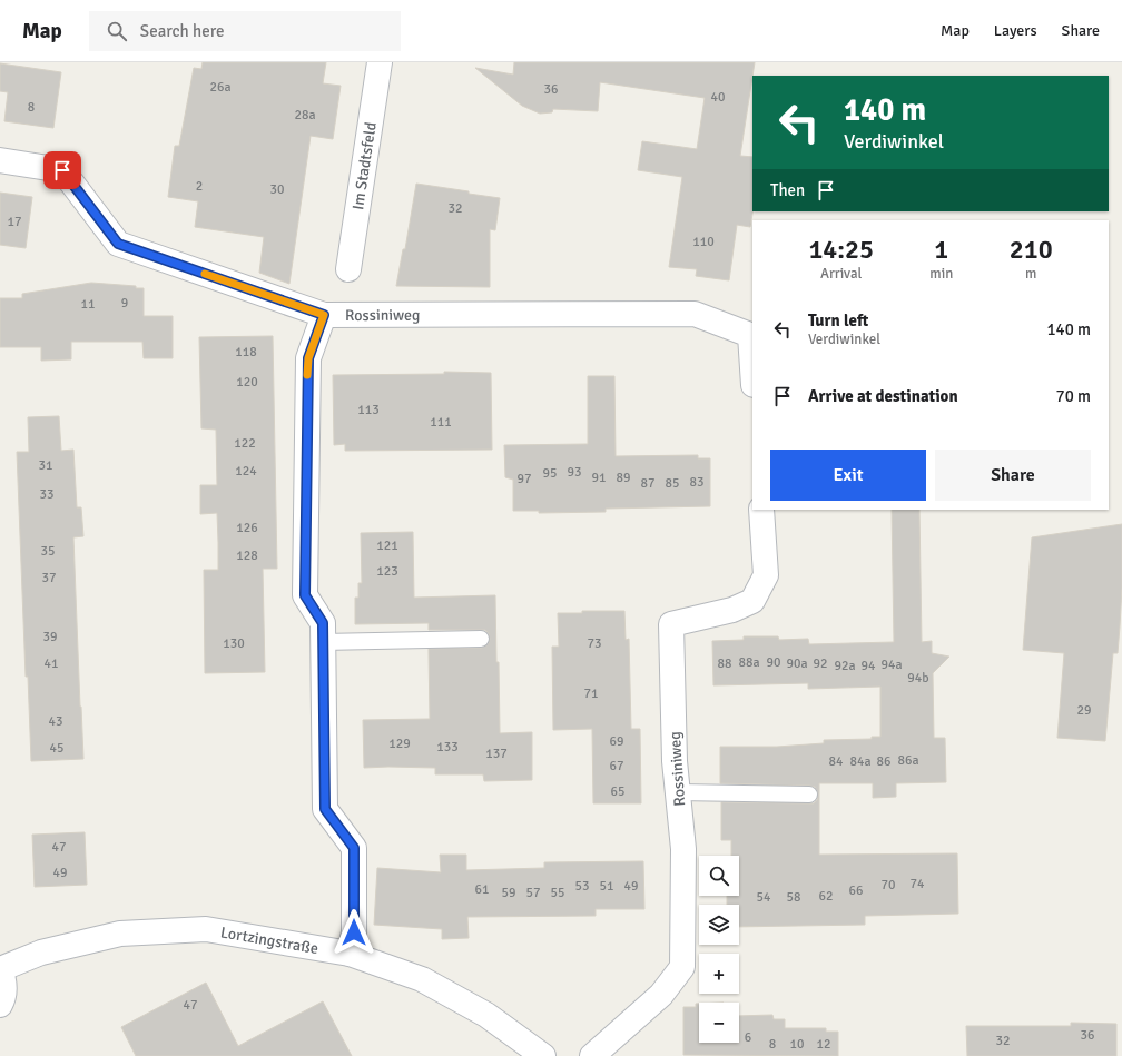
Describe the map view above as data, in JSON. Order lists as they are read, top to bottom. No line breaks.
{"streets":{"street":["Im Stadtsfeld","Rossiniweg","Lortzingstraße"]},"crossings":[["Rossiniweg","Lortzingstraße"]],"house_numbers":["26a","36","40","8","28a","2","30","32","17","110","9","11","118","120","113","111","122","31","124","93","95","91","89","97","83","87","85","33","126","121","35","128","123","37","39","130","73","88a","90","41","88","90a","92","94a","92a","94","94b","71","29","43","69","129","133","45","137","86a","84","84a","86","67","65","47","49","74","70","53","51","49","61","66","59","57","55","62","54","58","47","36","6","32","8","10","12"],"page":{"header":"Map","search":"Search here","nav":["Map","Layers","Share"],"turn":["140 m","Verdiwinkel"],"then":"Then","eta":["14:25","Arrival","1","min","210","m"],"list":[{"name":"Turn left","note":"Verdiwinkel","value":"140 m"},{"name":"Arrive at destination","value":"70 m"}],"buttons":["Exit","Share"],"map_buttons":["+","−"]}}
